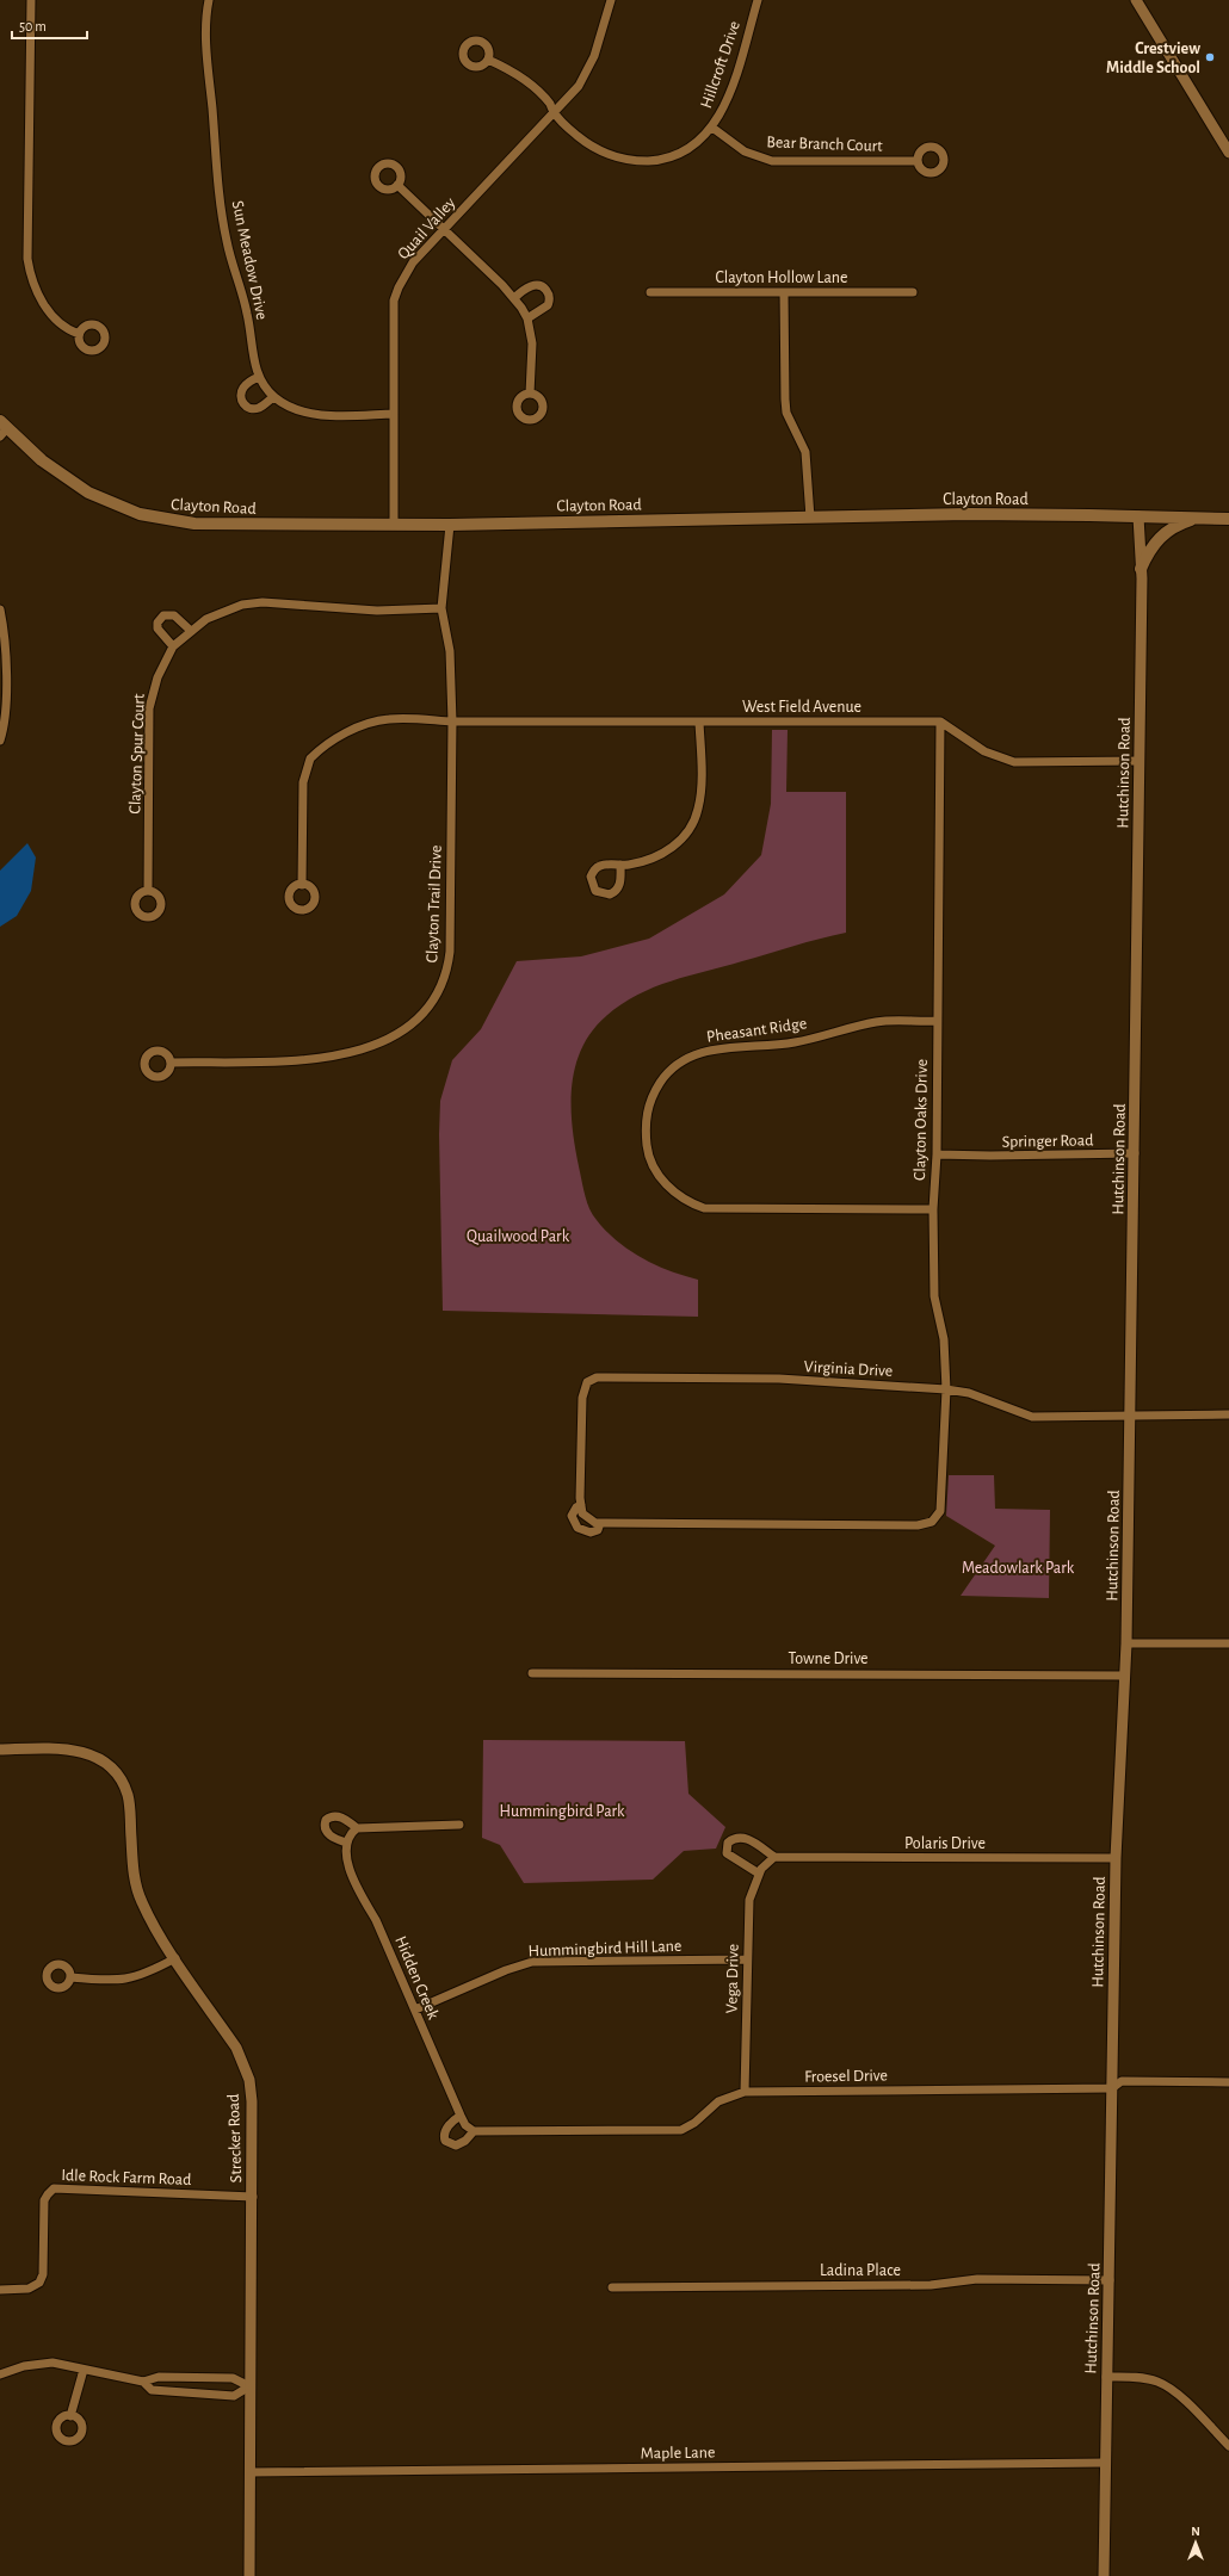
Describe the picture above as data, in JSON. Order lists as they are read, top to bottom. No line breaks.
{"streets":{"main road":["Clayton Road"],"street":["Hillcroft Drive","Bear Branch Court","Quail Valley","Sun Meadow Drive","Clayton Hollow Lane","West Field Avenue","Clayton Spur Court","Hutchinson Road","Clayton Trail Drive","Pheasant Ridge","Clayton Oaks Drive","Springer Road","Virginia Drive","Towne Drive","Polaris Drive","Hummingbird Hill Lane","Hidden Creek","Vega Drive","Froesel Drive","Strecker Road","Idle Rock Farm Road","Ladina Place","Maple Lane"]},"crossings":[["Hillcroft Drive","Bear Branch Court"],["Hillcroft Drive","Quail Valley"],["Quail Valley","Sun Meadow Drive"],["Quail Valley","Clayton Road"],["Clayton Road","Hutchinson Road"],["Clayton Road","Clayton Trail Drive"],["West Field Avenue","Clayton Trail Drive"],["West Field Avenue","Clayton Oaks Drive"],["Clayton Spur Court","Clayton Trail Drive"],["Hutchinson Road","Springer Road"],["Hutchinson Road","Virginia Drive"],["Hutchinson Road","Towne Drive"],["Hutchinson Road","Polaris Drive"],["Hutchinson Road","Froesel Drive"],["Hutchinson Road","Ladina Place"],["Hutchinson Road","Maple Lane"],["Pheasant Ridge","Clayton Oaks Drive"],["Clayton Oaks Drive","Springer Road"],["Clayton Oaks Drive","Virginia Drive"],["Hummingbird Hill Lane","Hidden Creek"],["Hummingbird Hill Lane","Vega Drive"],["Hidden Creek","Froesel Drive"],["Vega Drive","Froesel Drive"],["Strecker Road","Idle Rock Farm Road"],["Strecker Road","Maple Lane"]],"parks":["Quailwood Park","Meadowlark Park","Hummingbird Park"],"places":["Crestview Middle School"],"scale_bar":"50 m","north":"top"}
